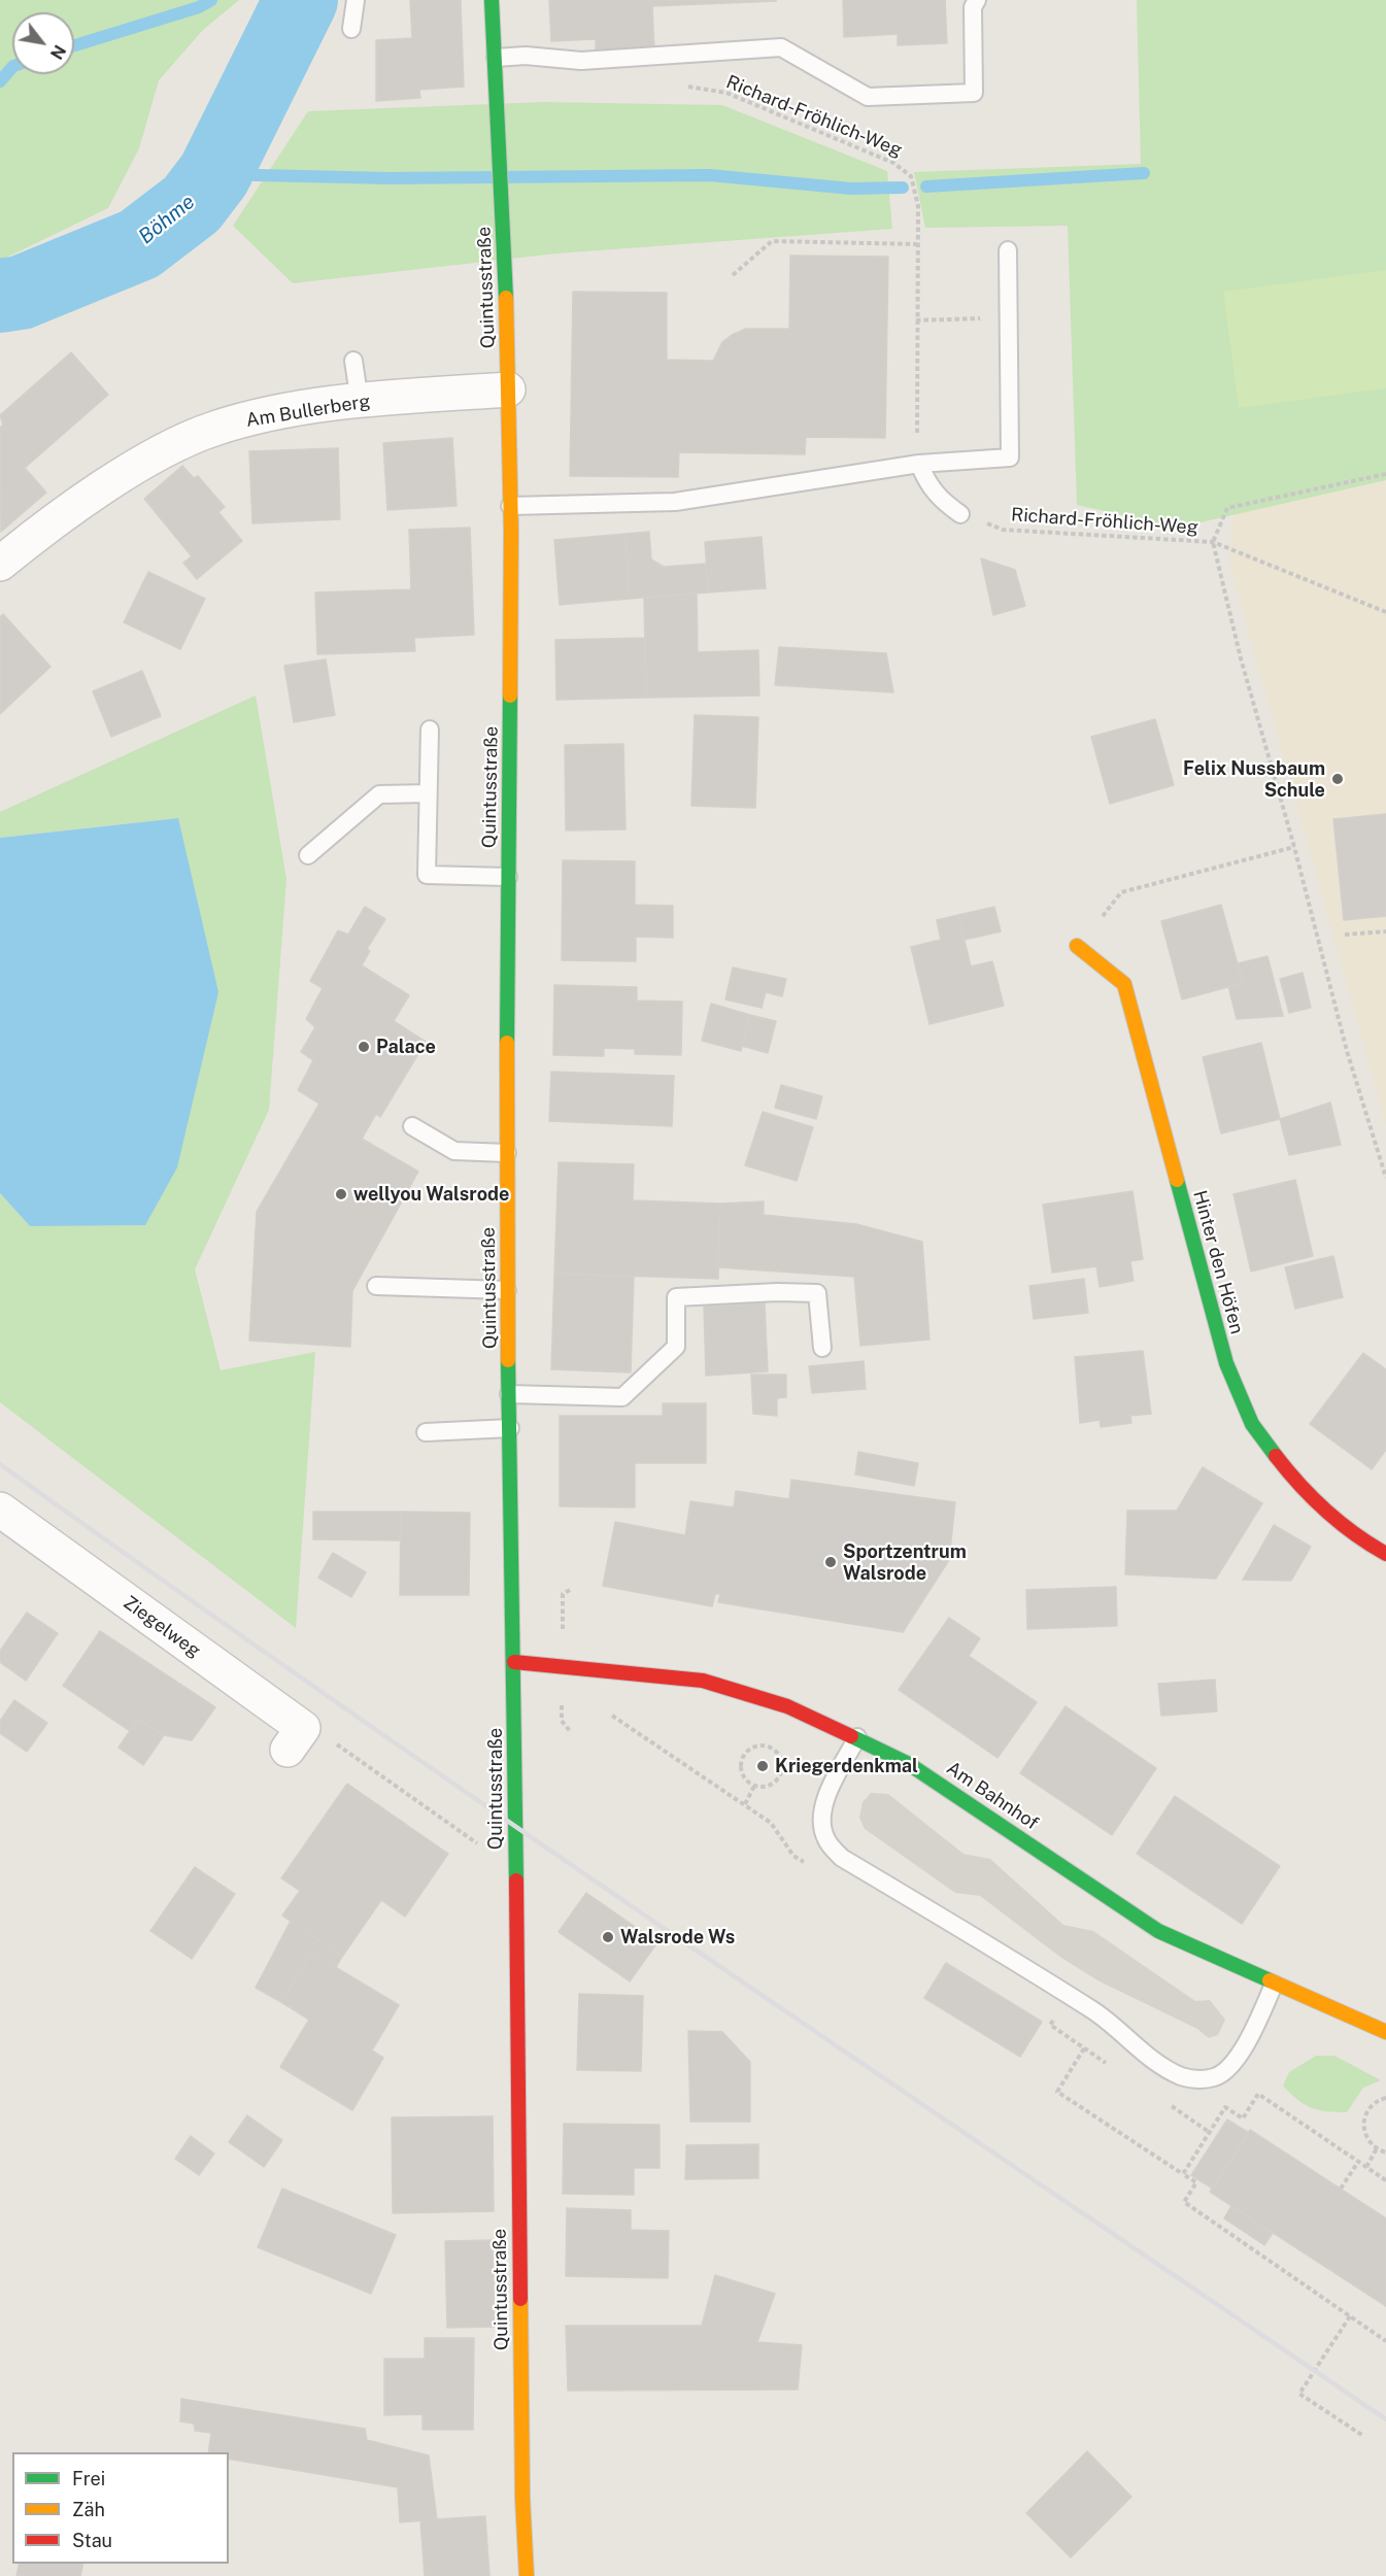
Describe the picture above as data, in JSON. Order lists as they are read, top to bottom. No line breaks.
{"streets":{"main road":["Quintusstraße","Hinter den Höfen","Am Bahnhof"],"street":["Am Bullerberg","Ziegelweg"],"path":["Richard-Fröhlich-Weg"]},"crossings":[["Quintusstraße","Am Bullerberg"],["Quintusstraße","Am Bahnhof"]],"water":["Böhme"],"places":["Felix Nussbaum Schule","Palace","wellyou Walsrode","Sportzentrum Walsrode","Kriegerdenkmal","Walsrode Ws"],"legend":["Frei","Zäh","Stau"],"north":"bottom right"}
